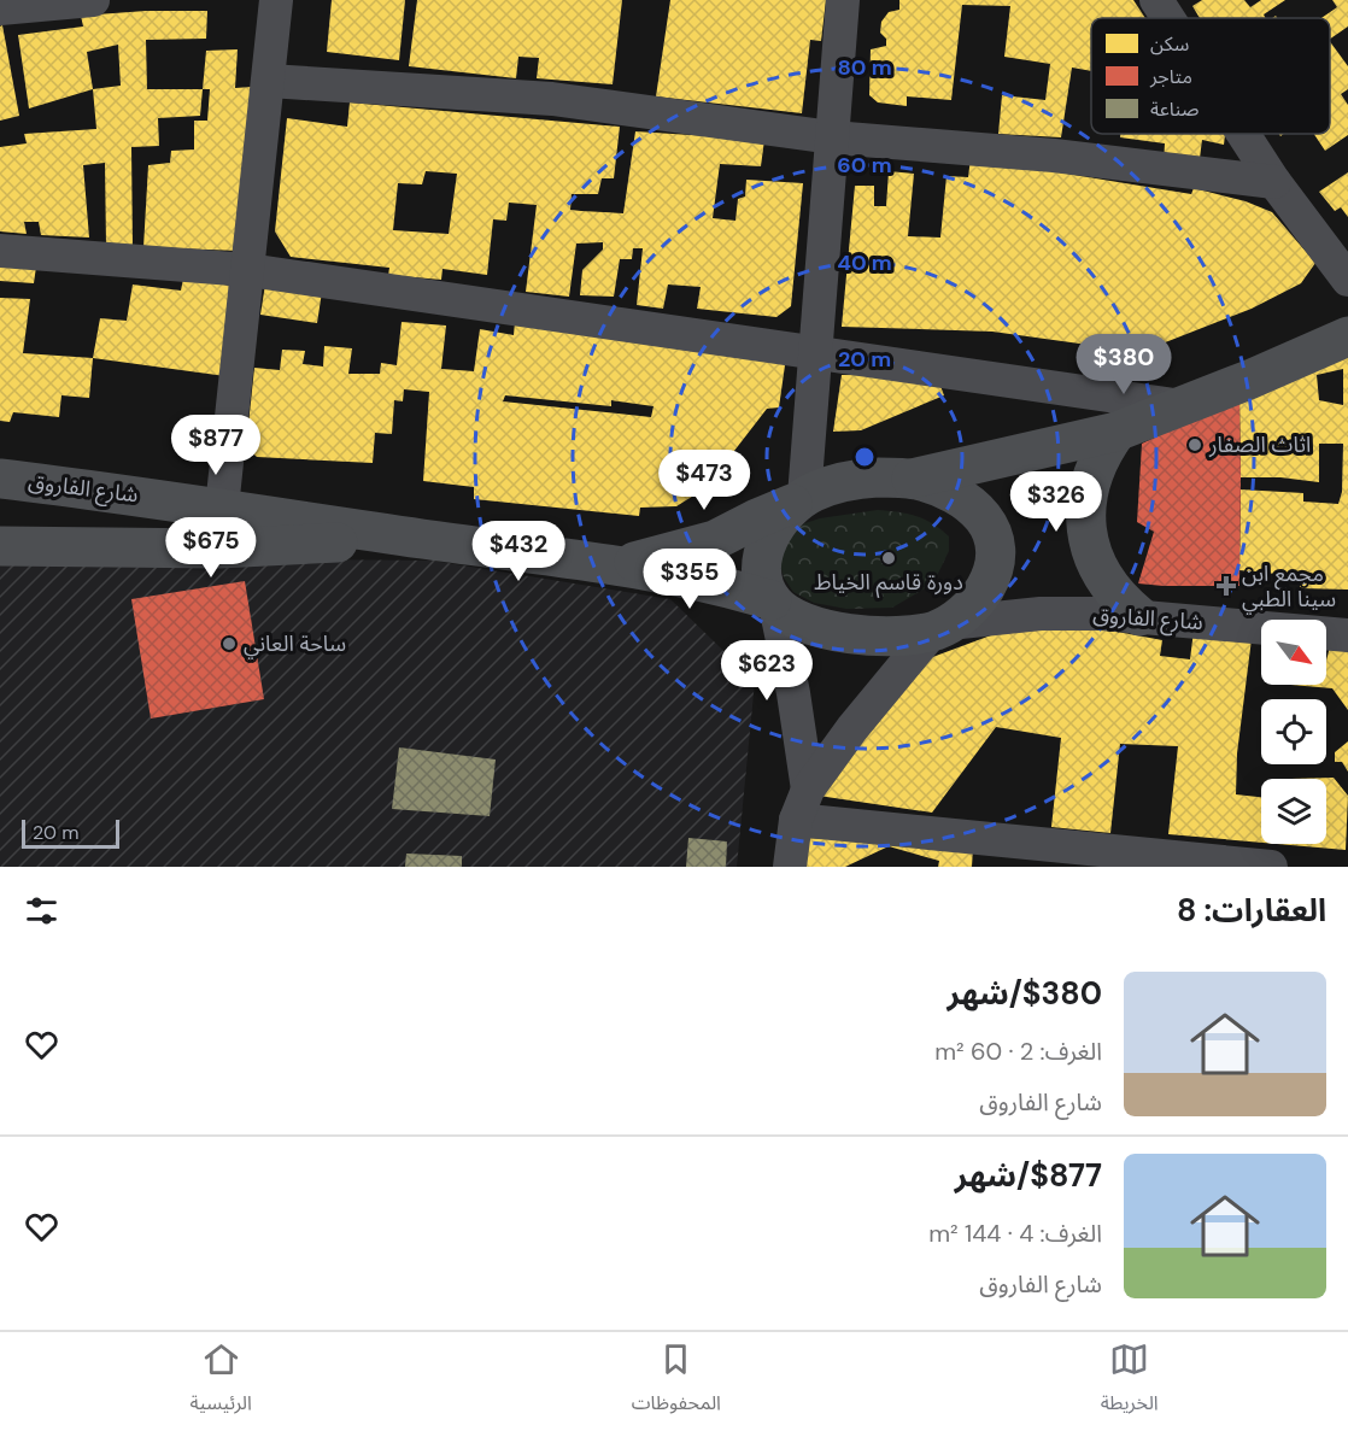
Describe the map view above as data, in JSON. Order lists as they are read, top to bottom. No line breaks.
{"streets":{"main road":["شارع الفاروق"]},"places":{"other":["اثاث الصفار","دورة قاسم الخياط","ساحة العاني"],"health":["مجمع ابن سينا الطبي"]},"legend":["سكن","متاجر","صناعة"],"scale_bar":"20 m","north":"bottom right","page":{"price":["$380","$877","$473","$326","$675","$432","$355","$623"],"scale":"20 m","heading":"العقارات: 8","list":[{"name":"$380/شهر","note":"الغرف: 2 · 60 m² · شارع الفاروق"},{"name":"$877/شهر","note":"الغرف: 4 · 144 m² · شارع الفاروق"}],"tabs":["الخريطة","المحفوظات","الرئيسية"]},"rings":["80 m","60 m","40 m","20 m"]}
